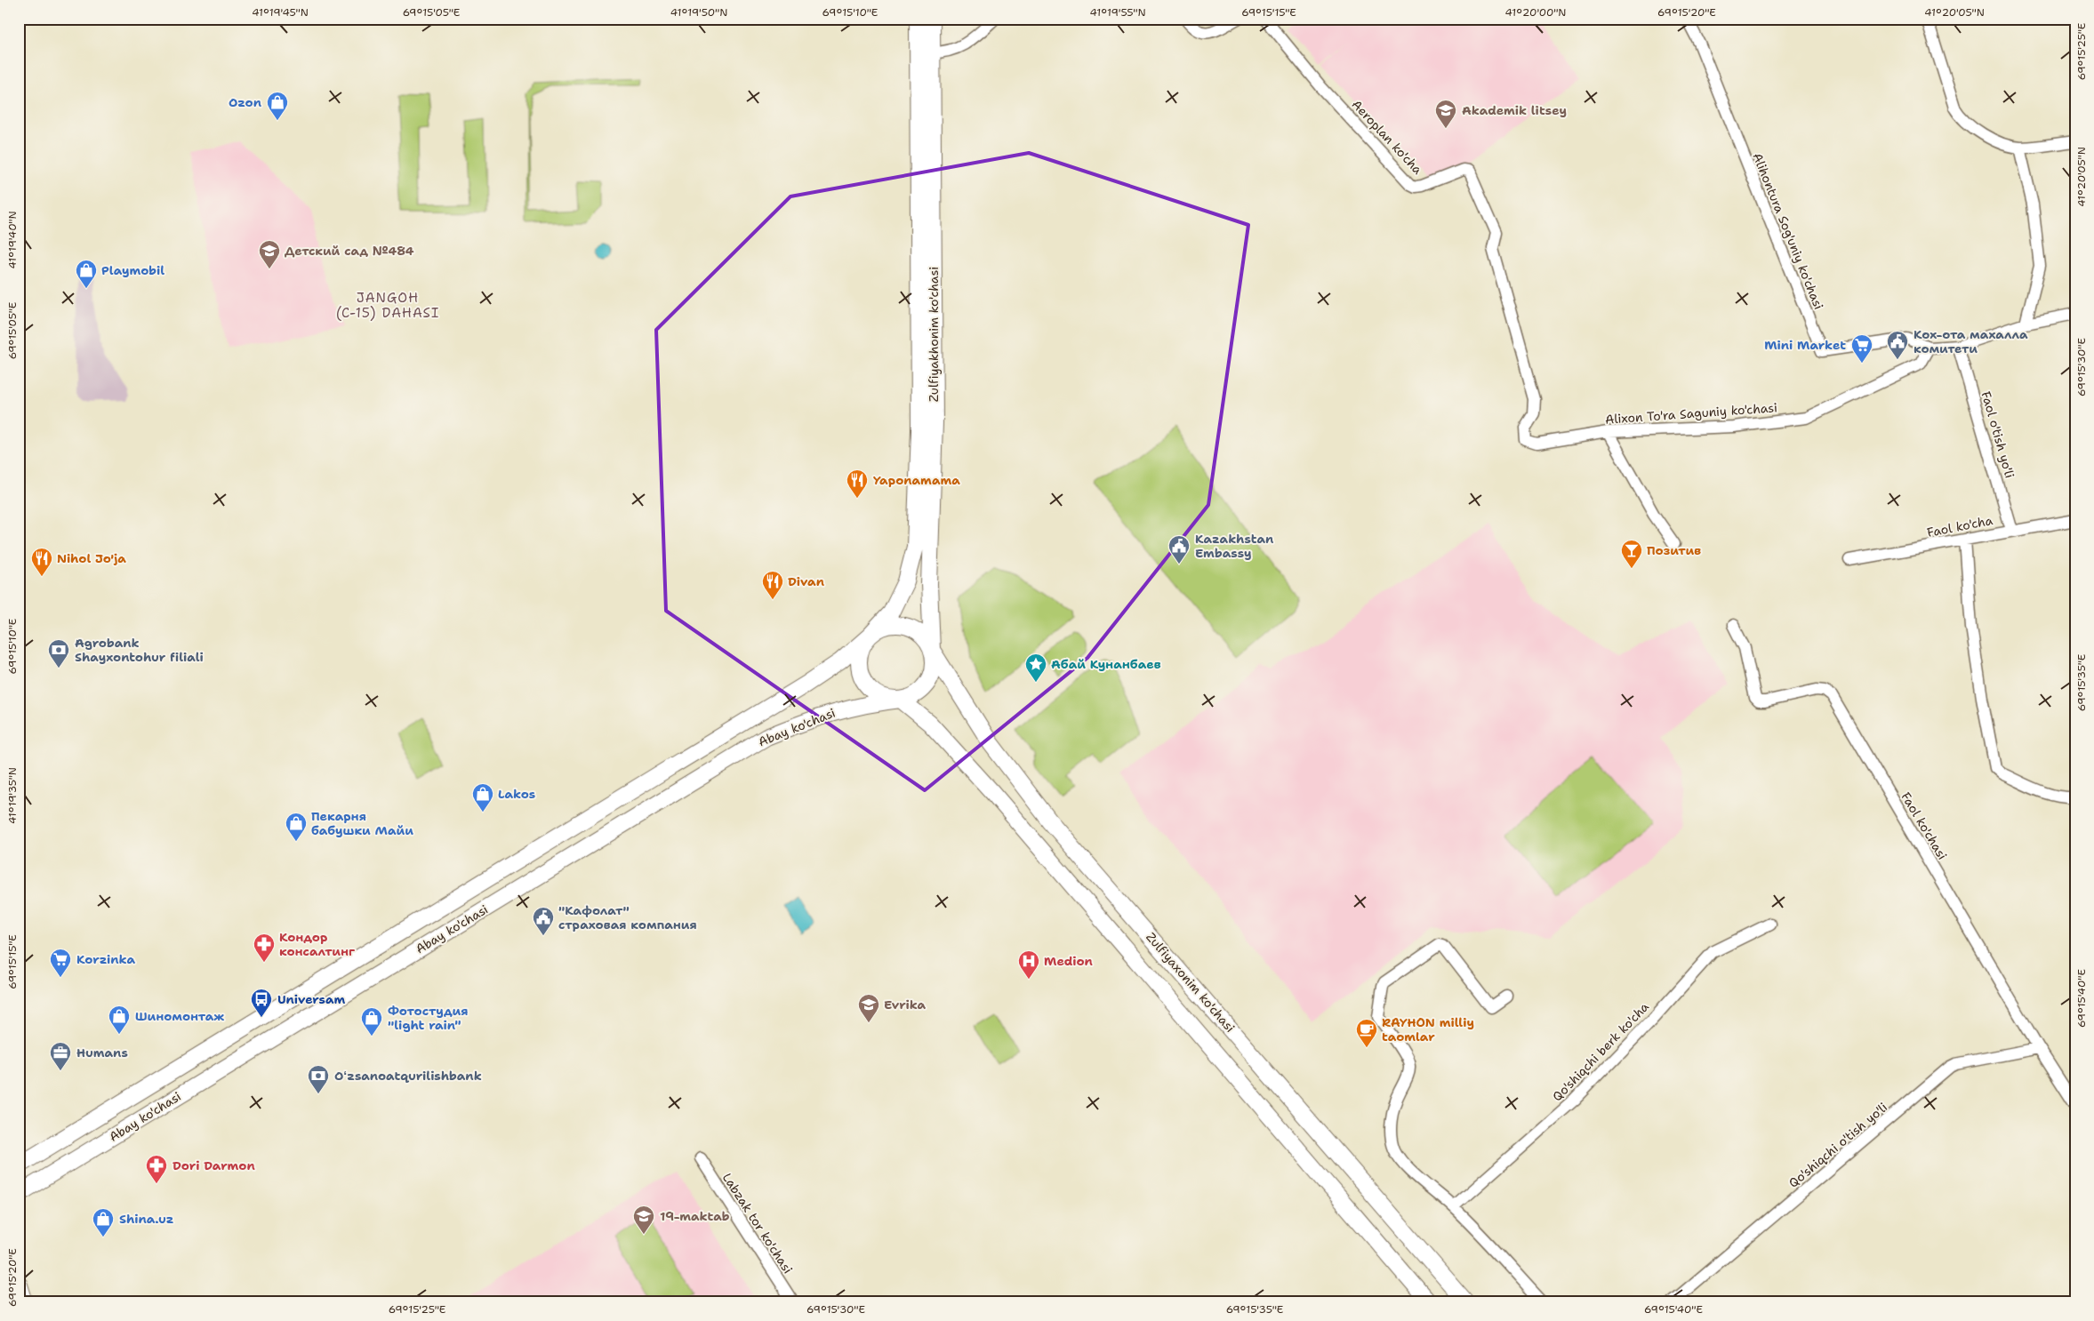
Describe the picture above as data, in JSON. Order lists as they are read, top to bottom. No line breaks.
{"streets":{"main road":["Zulfiyakhonim ko'chasi","Abay ko'chasi","Zulfiyaxonim ko'chasi"],"street":["Aeroplan ko'cha","Alihontura Sog'uniy ko'chasi","Alixon To'ra Saguniy ko'chasi","Faol o'tish yo'li","Faol ko'cha","Faol ko'chasi","Qo'shiqchi berk ko'cha","Qo'shiqchi o'tish yo'li","Labzak tor ko'chasi"]},"crossings":[["Aeroplan ko'cha","Alixon To'ra Saguniy ko'chasi"],["Alihontura Sog'uniy ko'chasi","Alixon To'ra Saguniy ko'chasi"],["Zulfiyakhonim ko'chasi","Abay ko'chasi"],["Zulfiyakhonim ko'chasi","Zulfiyaxonim ko'chasi"],["Faol o'tish yo'li","Faol ko'cha"],["Abay ko'chasi","Zulfiyaxonim ko'chasi"],["Faol ko'chasi","Qo'shiqchi o'tish yo'li"]],"districts":["JANGOH (C-15) DAHASI"],"places":{"shop":["Ozon","Playmobil","Lakos","Пекарня бабушки Майи","Шиномонтаж","Фотостудия \"light rain\"","Shina.uz"],"school or university":["Akademik litsey","Детский сад №484","Evrika","19-maktab"],"public building":["Кох-ота махалла комитети","Kazakhstan Embassy","\"Кафолат\" страховая компания"],"supermarket":["Mini Market","Korzinka"],"restaurant":["Yaponamama","Nihol Jo'ja","Divan"],"bar":["Позитив"],"bank":["Agrobank Shayxontohur filiali","Oʻzsanoatqurilishbank"],"place":["Абай Кунанбаев"],"pharmacy":["Кондор консалтинг","Dori Darmon"],"hospital":["Medion"],"bus stop":["Universam"],"cafe":["RAYHON milliy taomlar"],"office":["Humans"]},"coordinates":["41°19'45\"N","69°15'05\"E","41°19'50\"N","69°15'10\"E","41°19'55\"N","69°15'15\"E","41°20'00\"N","69°15'20\"E","41°20'05\"N","69°15'25\"E","41°19'40\"N","69°15'30\"E","69°15'35\"E","41°19'35\"N","69°15'40\"E"]}
